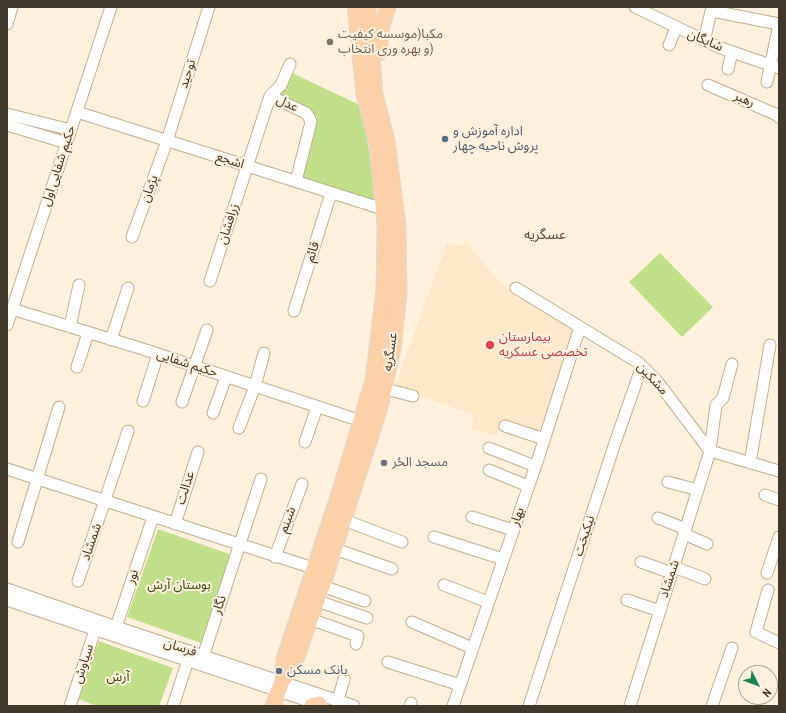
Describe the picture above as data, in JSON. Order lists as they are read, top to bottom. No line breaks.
{"streets":{"main road":["عسگریه"],"street":["شایگان","توحید","رهبر","عدل","اشجع","حکیم شفایی اول","پژمان","زرافشان","قائم","حکیم شفایی","مشکین","عدالت","بهار","شبنم","نیکبخت","شمشاد","نور","نگار","فرسان","سیاوش"]},"crossings":[["توحید","اشجع"],["توحید","پژمان"],["عدل","اشجع"],["عدل","زرافشان"],["اشجع","حکیم شفایی اول"],["اشجع","پژمان"],["اشجع","زرافشان"],["اشجع","قائم"],["اشجع","عسگریه"],["حکیم شفایی اول","حکیم شفایی"],["عسگریه","حکیم شفایی"],["عسگریه","فرسان"],["مشکین","بهار"],["مشکین","نیکبخت"],["مشکین","شمشاد"],["نور","فرسان"],["نگار","فرسان"],["فرسان","سیاوش"]],"districts":["عسگریه"],"parks":["بوستان آرش","آرش"],"places":["مکبا(موسسه کیفیت و بهره وری انتخاب)","اداره آموزش و پروش ناحیه چهار","بیمارستان تخصصی عسکریه","مسجد الحُر","بانک مسکن"],"north":"bottom right"}
